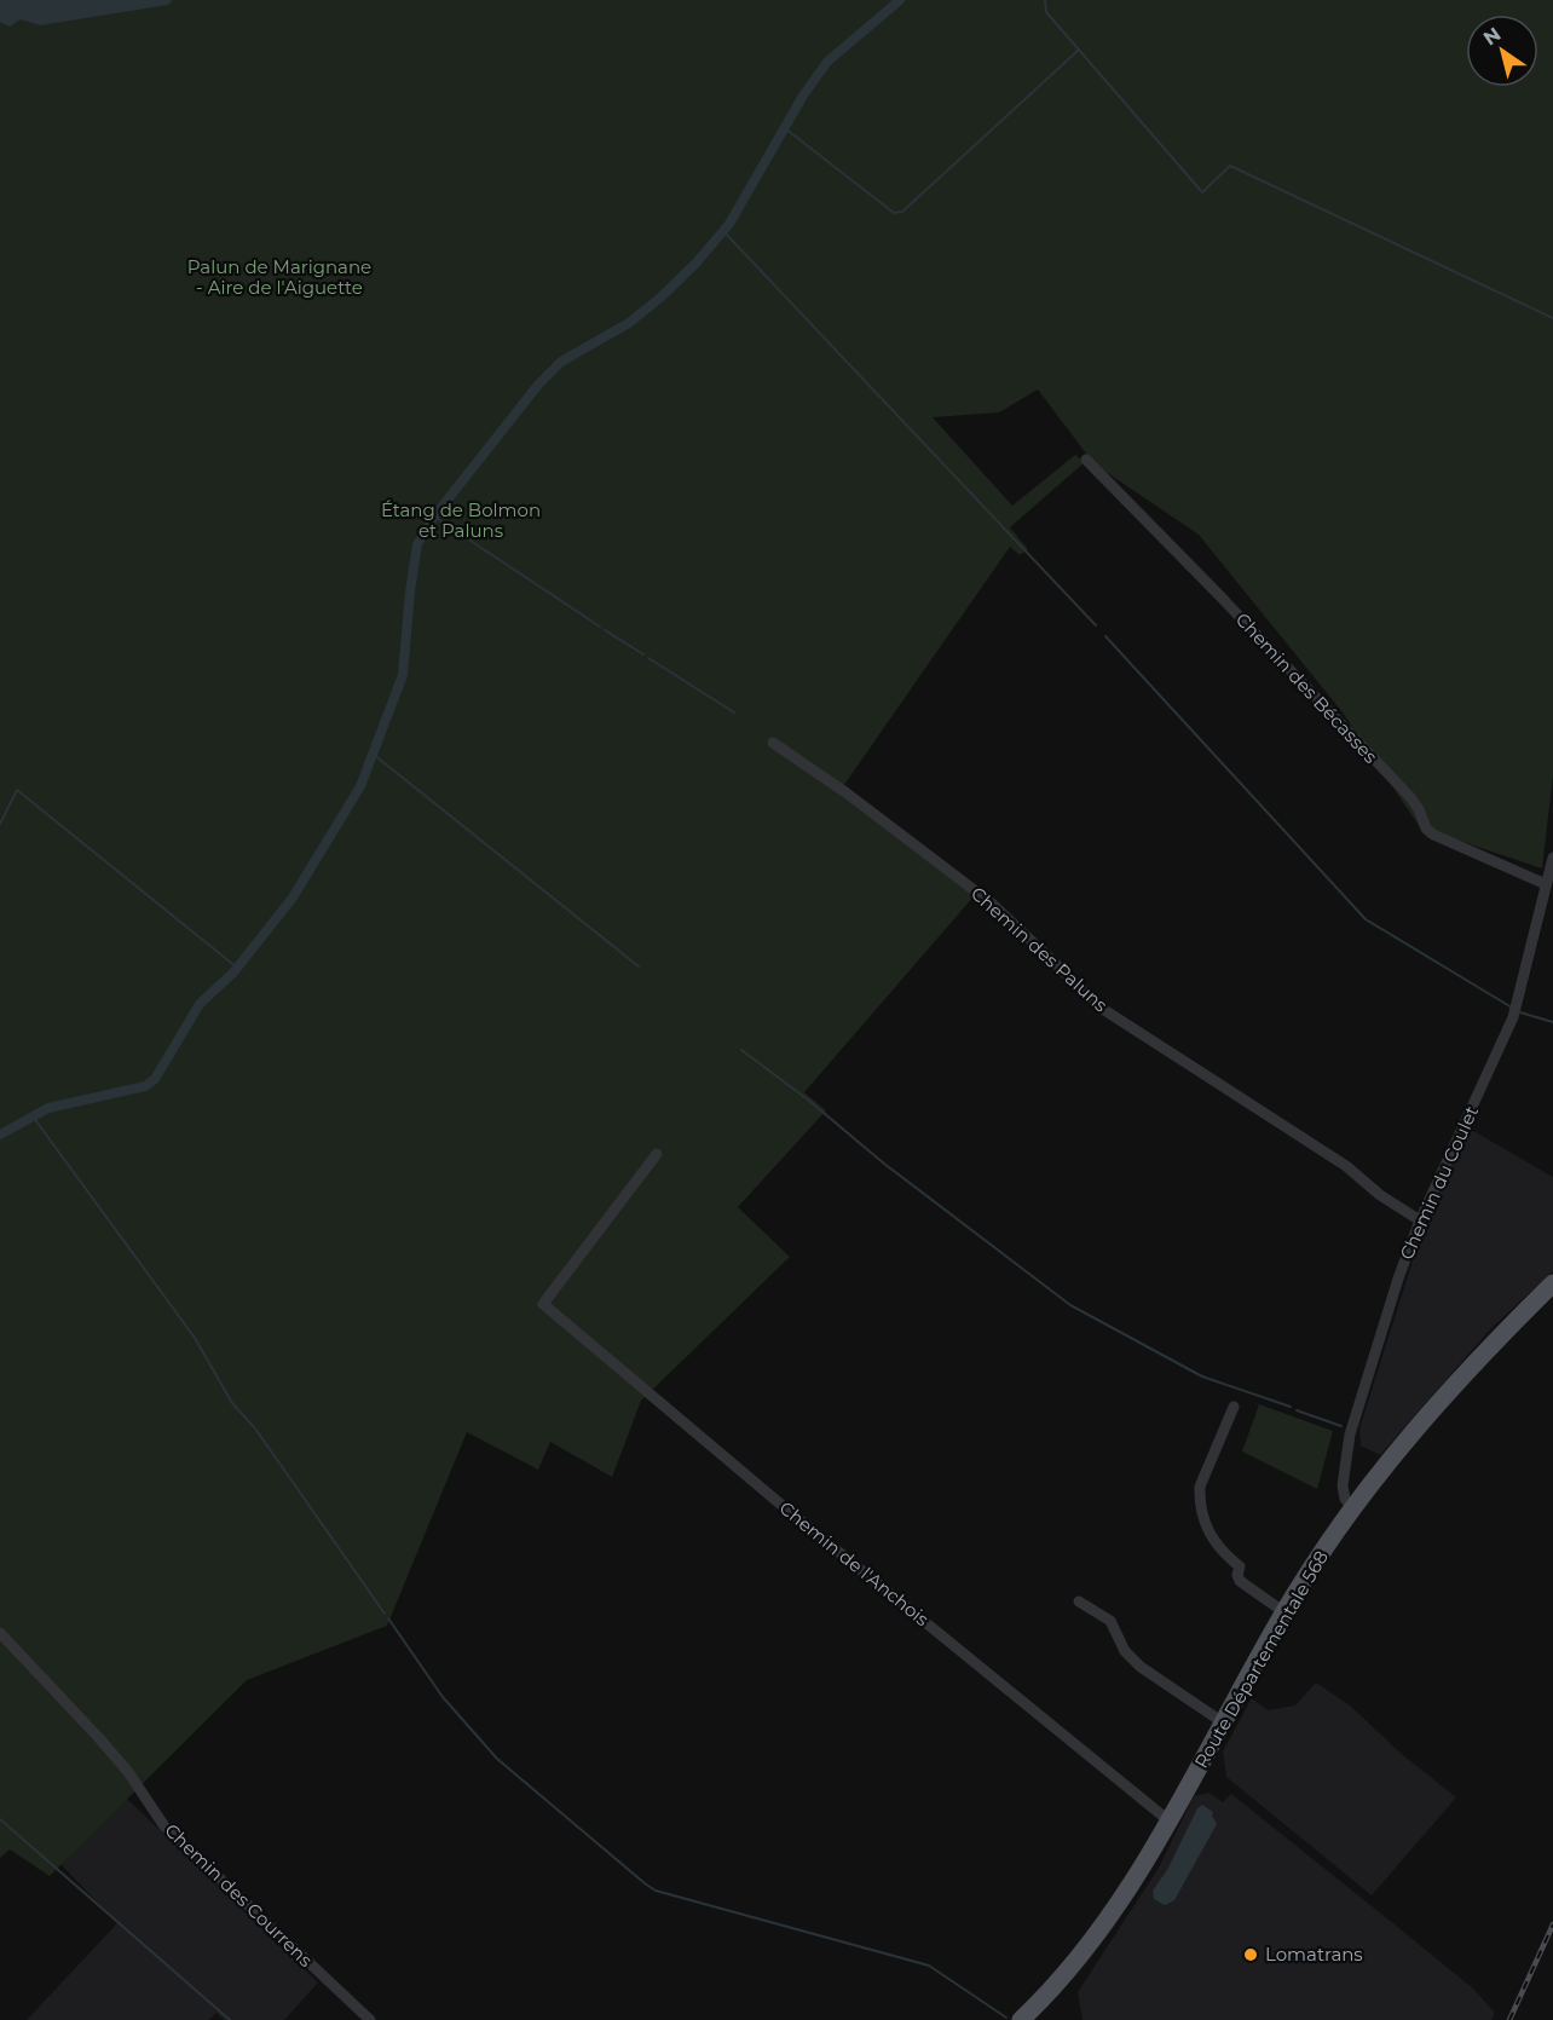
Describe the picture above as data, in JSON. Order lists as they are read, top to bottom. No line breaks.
{"streets":{"main road":["Route Départementale 568"],"street":["Chemin des Bécasses","Chemin des Paluns","Chemin du Coulet","Chemin de l'Anchois","Chemin des Courrens"]},"crossings":[["Chemin des Bécasses","Chemin du Coulet"],["Chemin des Paluns","Chemin du Coulet"],["Chemin du Coulet","Route Départementale 568"],["Chemin de l'Anchois","Route Départementale 568"]],"parks":["Palun de Marignane - Aire de l'Aiguette","Étang de Bolmon et Paluns"],"places":["Lomatrans"],"north":"top left"}
